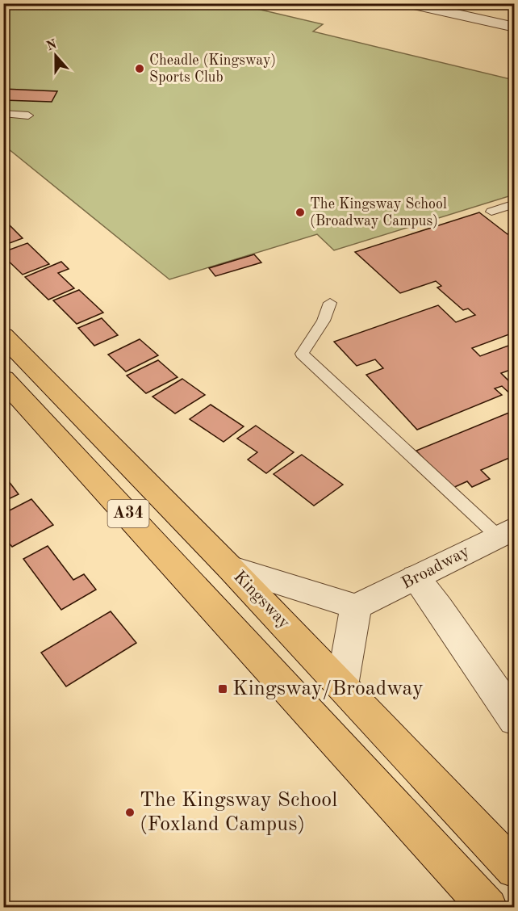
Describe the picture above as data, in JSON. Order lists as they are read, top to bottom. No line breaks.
{"streets":{"highway":["A34","Kingsway"],"street":["Broadway"]},"places":{"other":["Cheadle (Kingsway) Sports Club","The Kingsway School (Broadway Campus)","The Kingsway School (Foxland Campus)"],"transit":["Kingsway/Broadway"]},"north":"top"}
